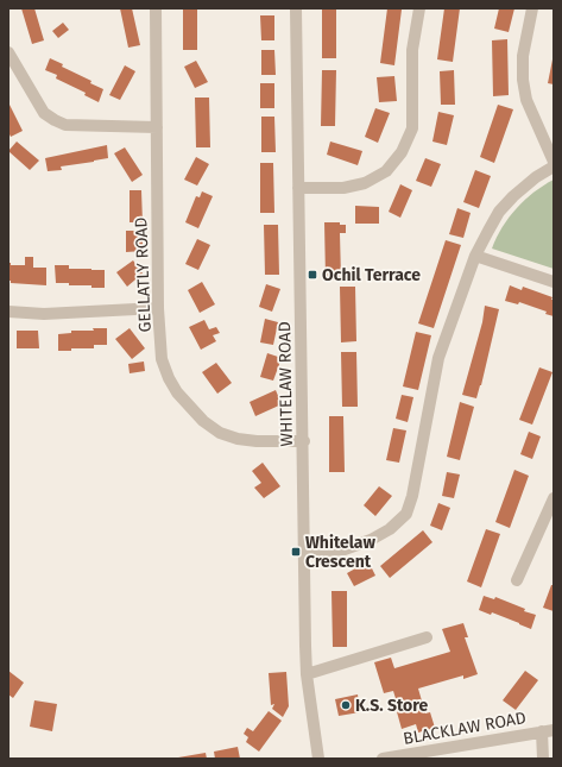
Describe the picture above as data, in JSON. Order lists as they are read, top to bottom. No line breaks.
{"streets":{"street":["GELLATLY ROAD","WHITELAW ROAD","BLACKLAW ROAD"]},"crossings":[["GELLATLY ROAD","WHITELAW ROAD"]],"places":{"transit":["Ochil Terrace","Whitelaw Crescent"],"other":["K.S. Store"]}}
